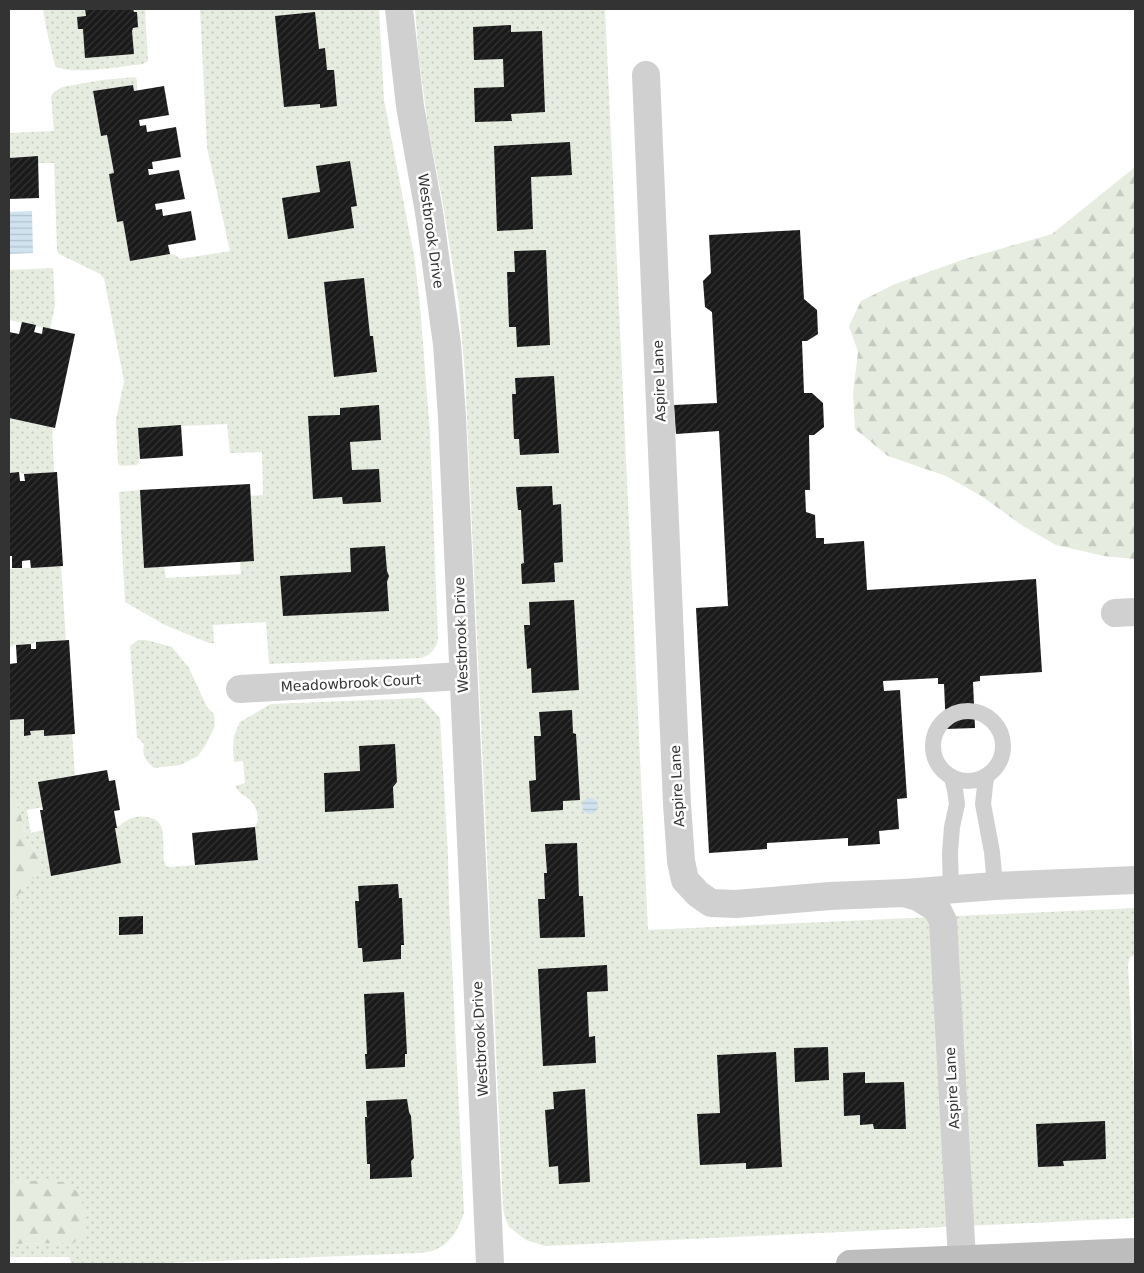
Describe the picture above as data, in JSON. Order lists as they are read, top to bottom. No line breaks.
{"streets":{"street":["Westbrook Drive","Aspire Lane","Meadowbrook Court"]},"crossings":[["Westbrook Drive","Meadowbrook Court"]]}
